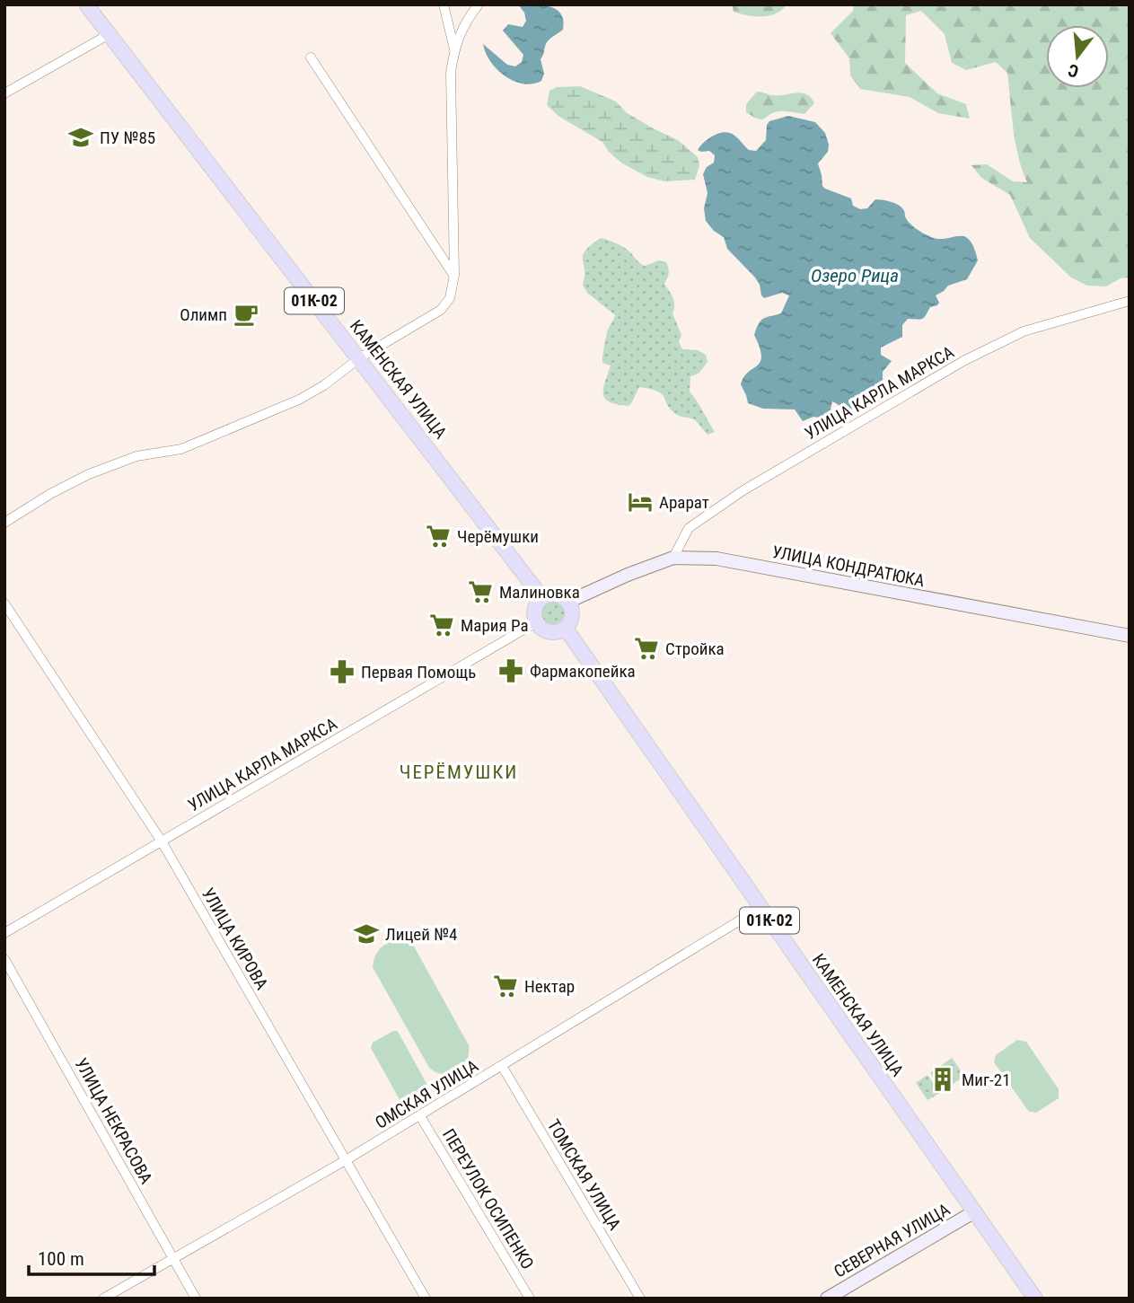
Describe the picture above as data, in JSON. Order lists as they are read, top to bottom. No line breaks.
{"streets":{"main road":["01К-02","КАМЕНСКАЯ УЛИЦА","УЛИЦА КОНДРАТЮКА","СЕВЕРНАЯ УЛИЦА"],"street":["УЛИЦА КАРЛА МАРКСА","УЛИЦА КИРОВА","ОМСКАЯ УЛИЦА","УЛИЦА НЕКРАСОВА","ТОМСКАЯ УЛИЦА","ПЕРЕУЛОК ОСИПЕНКО"]},"crossings":[["КАМЕНСКАЯ УЛИЦА","УЛИЦА КАРЛА МАРКСА"],["КАМЕНСКАЯ УЛИЦА","УЛИЦА КОНДРАТЮКА"],["КАМЕНСКАЯ УЛИЦА","ОМСКАЯ УЛИЦА"],["КАМЕНСКАЯ УЛИЦА","СЕВЕРНАЯ УЛИЦА"],["УЛИЦА КАРЛА МАРКСА","УЛИЦА КОНДРАТЮКА"],["УЛИЦА КАРЛА МАРКСА","УЛИЦА КИРОВА"],["УЛИЦА КИРОВА","ОМСКАЯ УЛИЦА"],["ОМСКАЯ УЛИЦА","УЛИЦА НЕКРАСОВА"],["ОМСКАЯ УЛИЦА","ТОМСКАЯ УЛИЦА"],["ОМСКАЯ УЛИЦА","ПЕРЕУЛОК ОСИПЕНКО"]],"districts":["ЧЕРЁМУШКИ"],"water":["Озеро Рица"],"places":{"school or university":["ПУ №85","Лицей №4"],"cafe":["Олимп"],"hotel":["Арарат"],"supermarket":["Черёмушки","Малиновка","Мария Ра","Стройка","Нектар"],"pharmacy":["Фармакопейка","Первая Помощь"],"building":["Миг-21"]},"scale_bar":"100 m","north":"bottom"}
